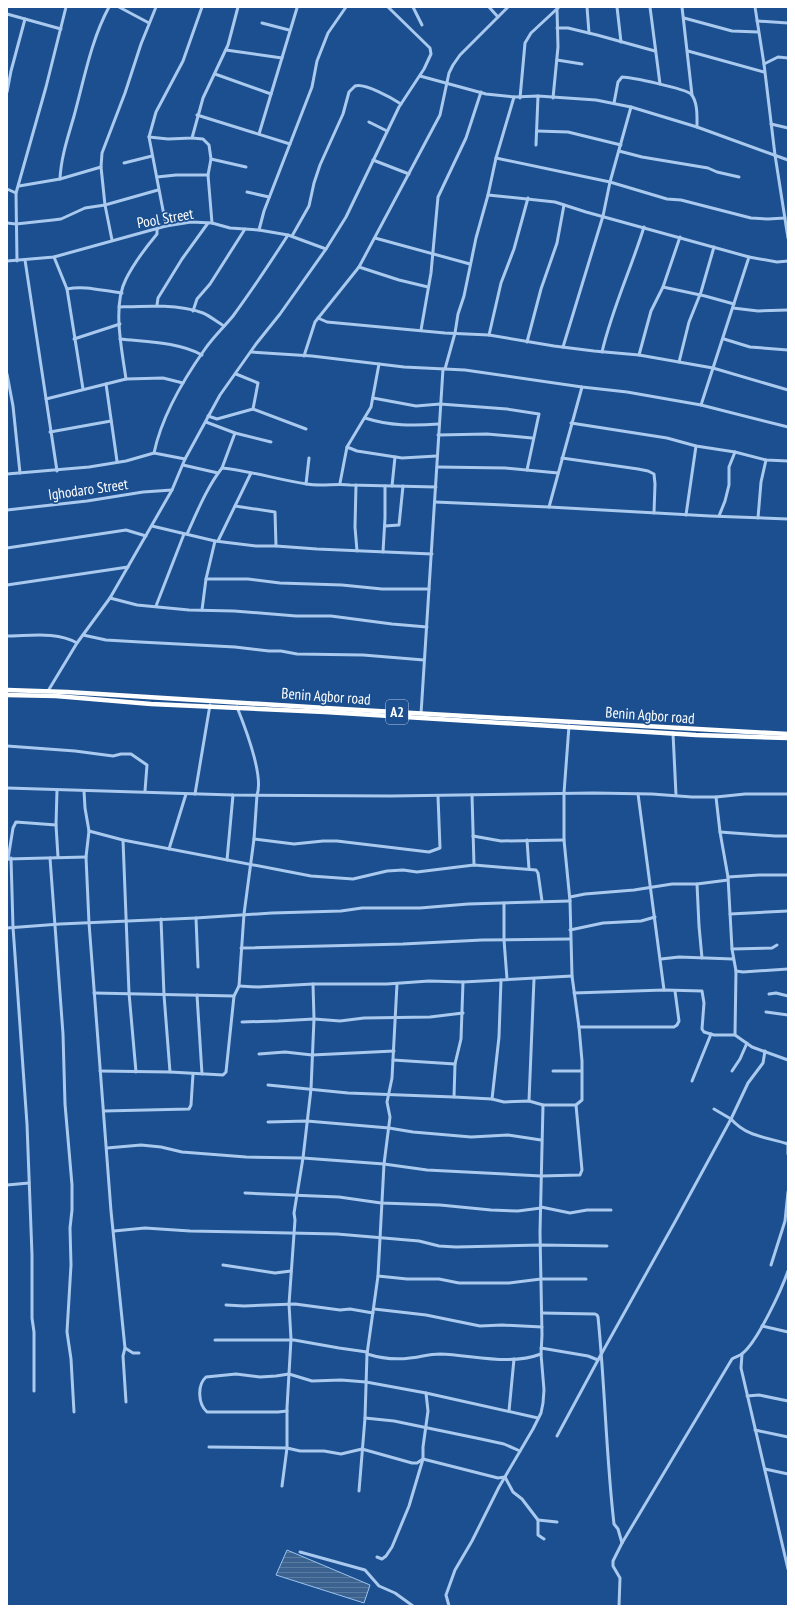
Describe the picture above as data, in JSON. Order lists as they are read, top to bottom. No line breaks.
{"streets":{"highway":["Benin Agbor road","A2"],"street":["Pool Street","Ighodaro Street"]}}
